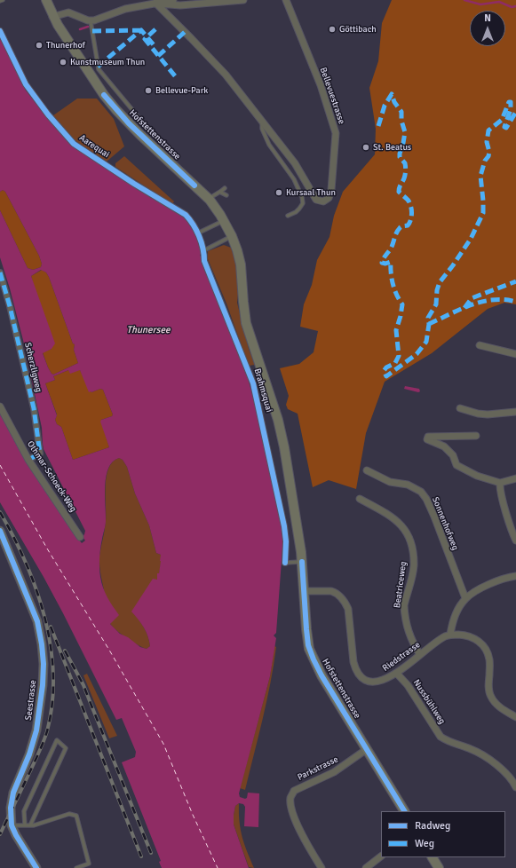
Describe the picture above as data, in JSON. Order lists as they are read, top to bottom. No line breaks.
{"streets":{"main road":["Hofstettenstrasse"],"street":["Bellevuestrasse","Aarequai","Scherzligweg","Brahmsquai","Othmar-Schoeck-Weg","Sonnenhofweg","Beatriceweg","Riedstrasse","Seestrasse","Nussbühlweg","Parkstrasse"]},"crossings":[["Hofstettenstrasse","Riedstrasse"],["Hofstettenstrasse","Parkstrasse"],["Aarequai","Brahmsquai"],["Scherzligweg","Othmar-Schoeck-Weg"],["Beatriceweg","Riedstrasse"],["Riedstrasse","Nussbühlweg"]],"water":["Thunersee"],"places":["Göttibach","Thunerhof","Kunstmuseum Thun","Bellevue-Park","St. Beatus","Kursaal Thun"],"legend":["Radweg","Weg"],"north":"top"}
